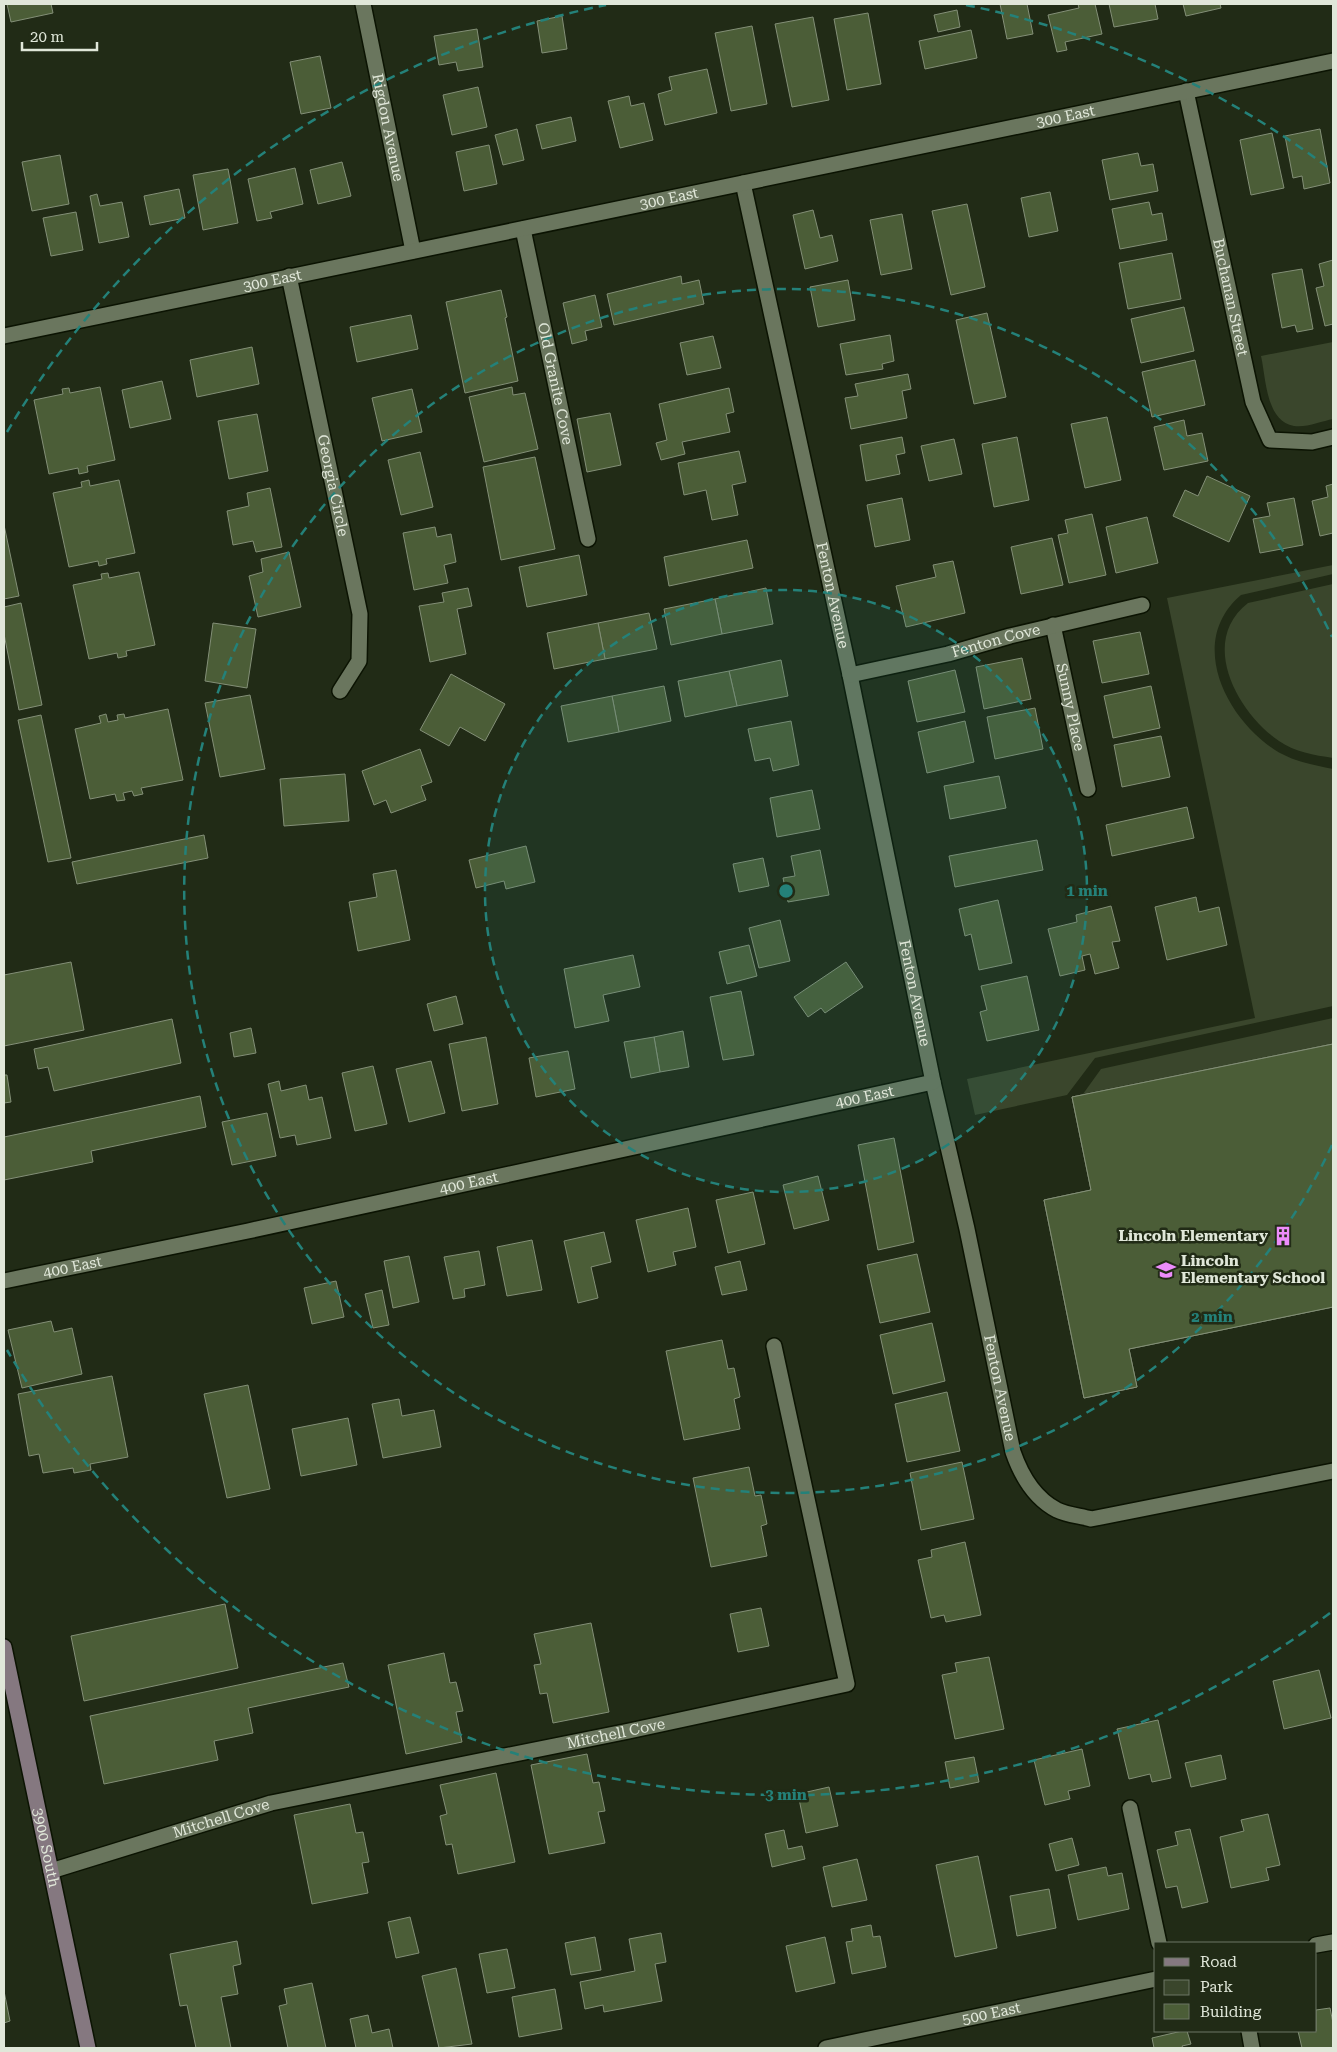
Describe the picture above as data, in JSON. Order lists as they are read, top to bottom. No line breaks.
{"streets":{"main road":["3900 South"],"street":["300 East","Rigdon Avenue","Buchanan Street","Old Granite Cove","Georgia Circle","Fenton Avenue","Fenton Cove","Sunny Place","400 East","Mitchell Cove","500 East"]},"crossings":[["300 East","Rigdon Avenue"],["300 East","Buchanan Street"],["300 East","Old Granite Cove"],["300 East","Georgia Circle"],["300 East","Fenton Avenue"],["Fenton Avenue","Fenton Cove"],["Fenton Avenue","400 East"],["Fenton Cove","Sunny Place"],["Mitchell Cove","3900 South"]],"places":{"building":["Lincoln Elementary"],"school or university":["Lincoln Elementary School"]},"legend":["Road","Park","Building"],"scale_bar":"20 m","rings":["1 min","2 min","3 min"]}
